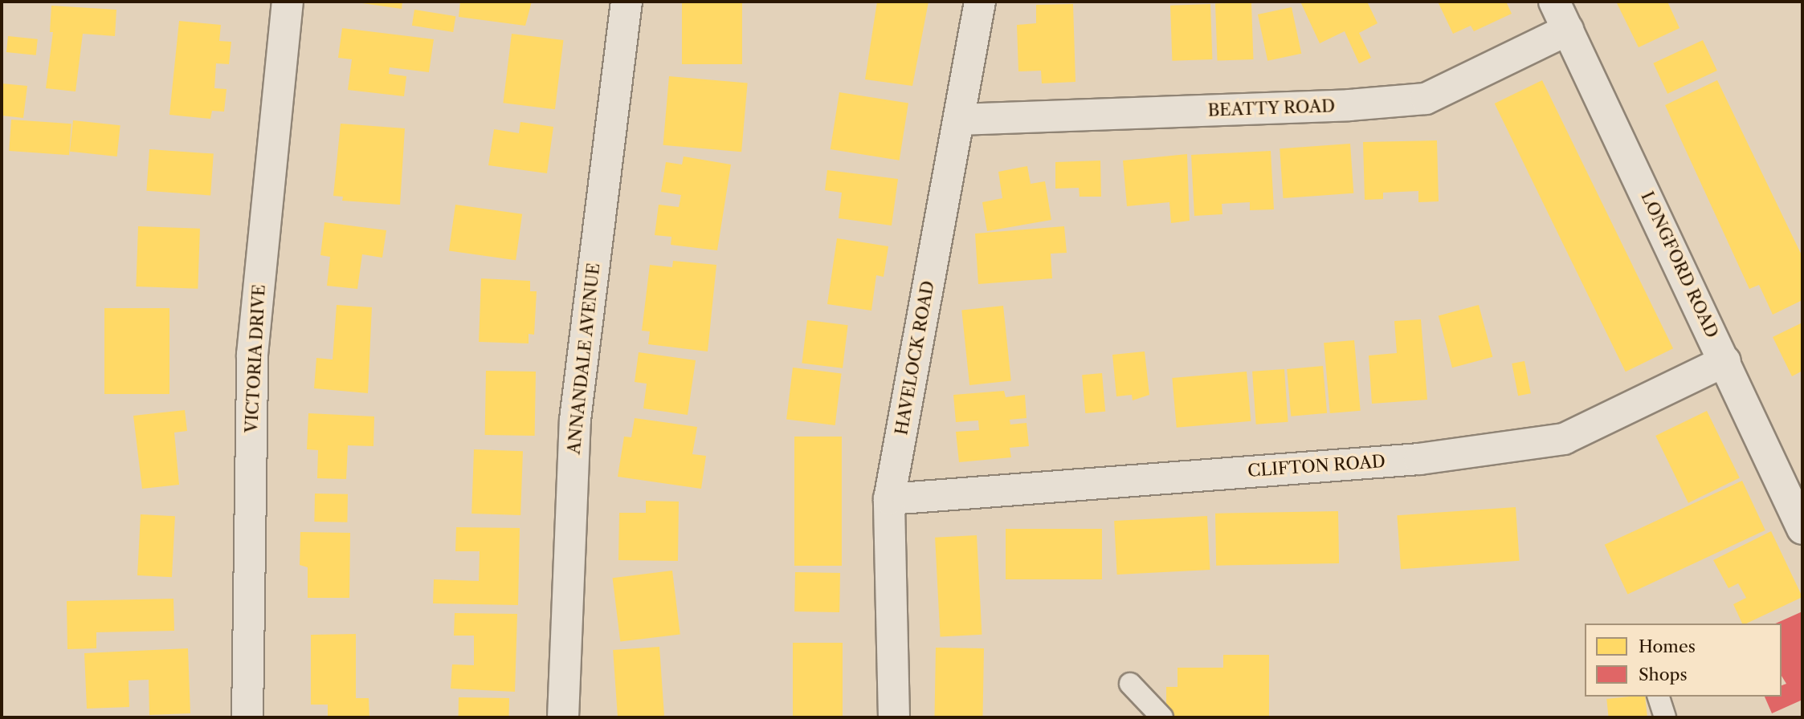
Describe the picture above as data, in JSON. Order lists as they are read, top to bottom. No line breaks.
{"streets":{"street":["BEATTY ROAD","LONGFORD ROAD","HAVELOCK ROAD","VICTORIA DRIVE","ANNANDALE AVENUE","CLIFTON ROAD"]},"crossings":[["BEATTY ROAD","LONGFORD ROAD"],["BEATTY ROAD","HAVELOCK ROAD"],["LONGFORD ROAD","CLIFTON ROAD"],["HAVELOCK ROAD","CLIFTON ROAD"]],"legend":["Homes","Shops"]}
